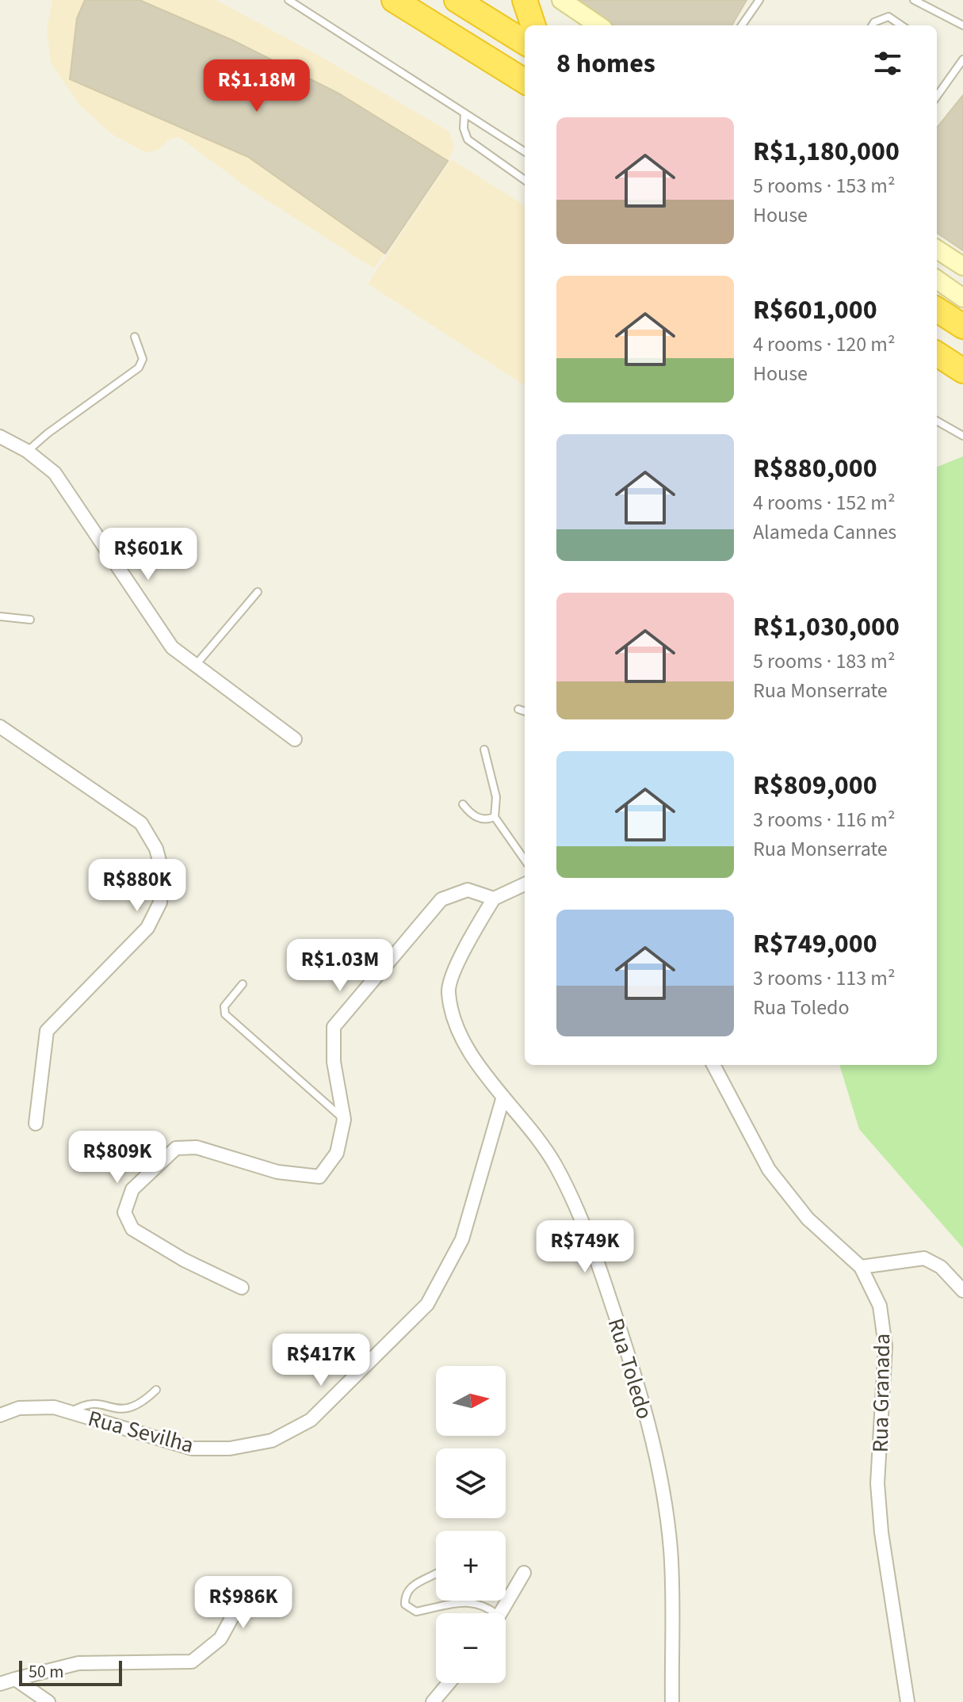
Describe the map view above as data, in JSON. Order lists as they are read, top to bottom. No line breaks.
{"streets":{"street":["Rua Toledo","Rua Granada","Rua Sevilha"]},"crossings":[["Rua Toledo","Rua Sevilha"]],"scale_bar":"50 m","north":"right","page":{"heading":"8 homes","price":["R$1.18M","R$601K","R$880K","R$1.03M","R$809K","R$749K","R$417K","R$986K"],"list":[{"name":"R$1,180,000","note":"5 rooms · 153 m² · House"},{"name":"R$601,000","note":"4 rooms · 120 m² · House"},{"name":"R$880,000","note":"4 rooms · 152 m² · Alameda Cannes"},{"name":"R$1,030,000","note":"5 rooms · 183 m² · Rua Monserrate"},{"name":"R$809,000","note":"3 rooms · 116 m² · Rua Monserrate"},{"name":"R$749,000","note":"3 rooms · 113 m² · Rua Toledo"}],"map_buttons":["+","−"],"scale":"50 m"}}
